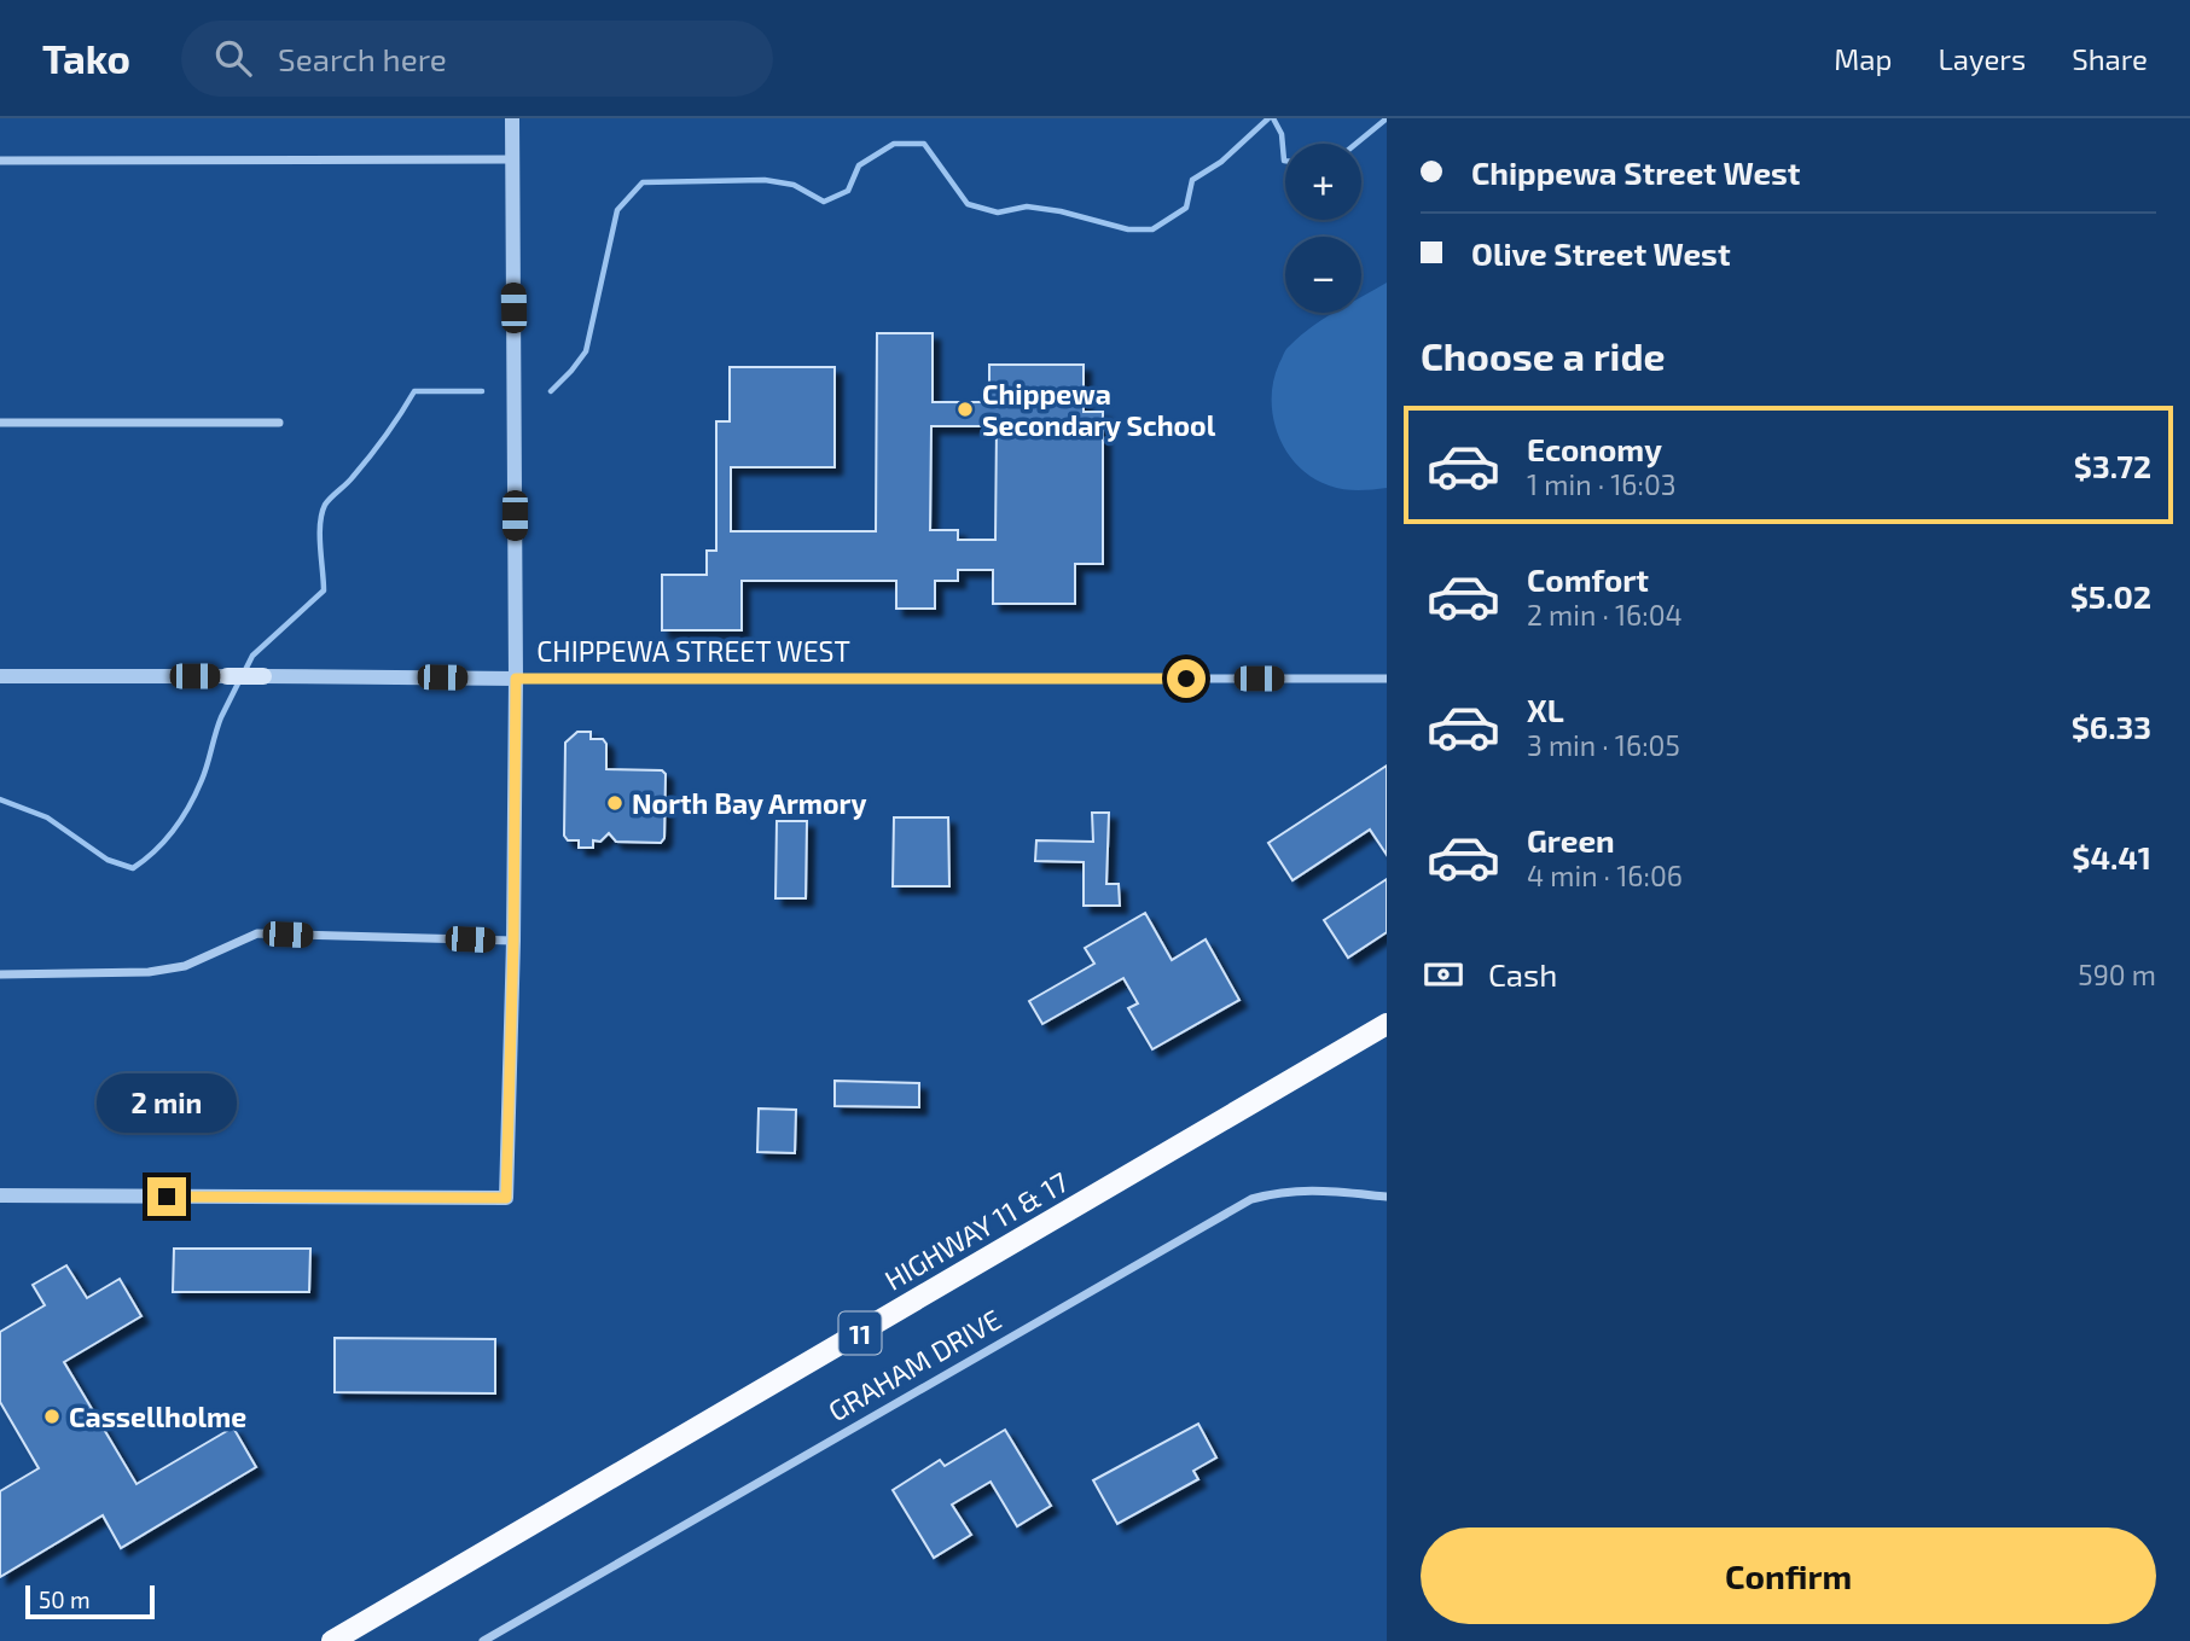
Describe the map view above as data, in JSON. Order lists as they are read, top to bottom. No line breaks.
{"streets":{"highway":["HIGHWAY 11 & 17","11"],"main road":["CHIPPEWA STREET WEST"],"street":["GRAHAM DRIVE"]},"places":["Chippewa Secondary School","North Bay Armory","Cassellholme"],"scale_bar":"50 m","page":{"header":"Tako","search":"Search here","nav":["Map","Layers","Share"],"banner":["Chippewa Street West","Olive Street West"],"map_buttons":["+","−"],"heading":"Choose a ride","list":[{"name":"Economy","note":"1 min · 16:03","value":"$3.72"},{"name":"Comfort","note":"2 min · 16:04","value":"$5.02"},{"name":"XL","note":"3 min · 16:05","value":"$6.33"},{"name":"Green","note":"4 min · 16:06","value":"$4.41"}],"pay":["Cash","590 m"],"bubble":"2 min","buttons":"Confirm","scale":"50 m"}}
